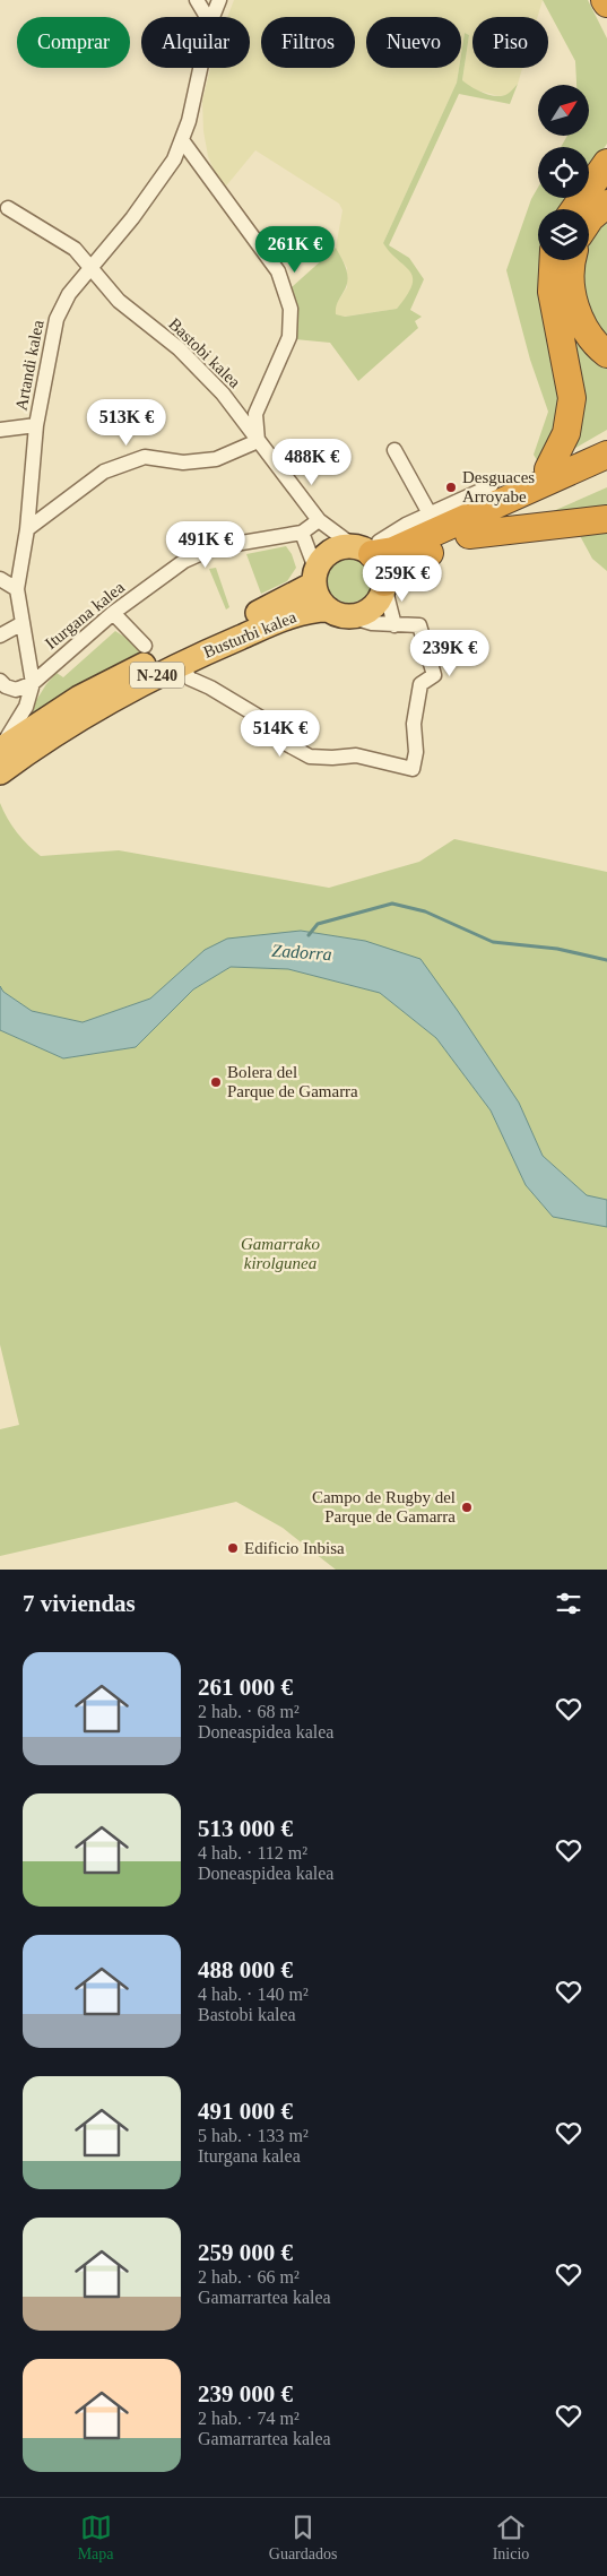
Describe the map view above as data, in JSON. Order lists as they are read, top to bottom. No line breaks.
{"streets":{"highway":["Busturbi kalea","N-240"],"street":["Bastobi kalea","Artandi kalea","Iturgana kalea"]},"crossings":[["Bastobi kalea","Artandi kalea"],["Bastobi kalea","Iturgana kalea"],["Bastobi kalea","Busturbi kalea"],["Bastobi kalea","N-240"],["Artandi kalea","Iturgana kalea"],["Artandi kalea","Busturbi kalea"],["Busturbi kalea","N-240"]],"water":["Zadorra"],"parks":["Gamarrako kirolgunea"],"places":["Desguaces Arroyabe","Bolera del Parque de Gamarra","Campo de Rugby del Parque de Gamarra","Edificio Inbisa"],"north":"top right","page":{"chip":["Comprar","Alquilar","Filtros","Nuevo","Piso"],"price":["261K €","513K €","488K €","491K €","259K €","239K €","514K €"],"heading":"7 viviendas","list":[{"name":"261 000 €","note":"2 hab. · 68 m² · Doneaspidea kalea"},{"name":"513 000 €","note":"4 hab. · 112 m² · Doneaspidea kalea"},{"name":"488 000 €","note":"4 hab. · 140 m² · Bastobi kalea"},{"name":"491 000 €","note":"5 hab. · 133 m² · Iturgana kalea"},{"name":"259 000 €","note":"2 hab. · 66 m² · Gamarrartea kalea"},{"name":"239 000 €","note":"2 hab. · 74 m² · Gamarrartea kalea"}],"tabs":["Mapa","Guardados","Inicio"]}}
